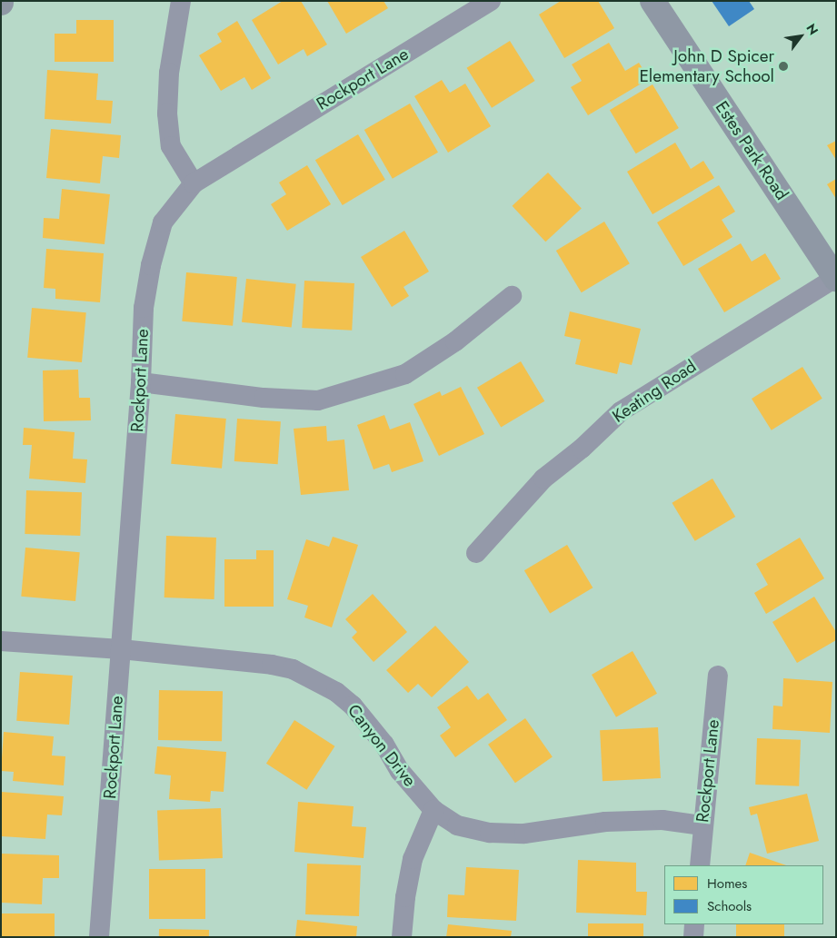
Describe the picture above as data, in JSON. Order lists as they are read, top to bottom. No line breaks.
{"streets":{"street":["Rockport Lane","Estes Park Road","Keating Road","Canyon Drive"]},"crossings":[["Rockport Lane","Canyon Drive"],["Estes Park Road","Keating Road"]],"places":["John D Spicer Elementary School"],"legend":["Homes","Schools"],"north":"top right"}
